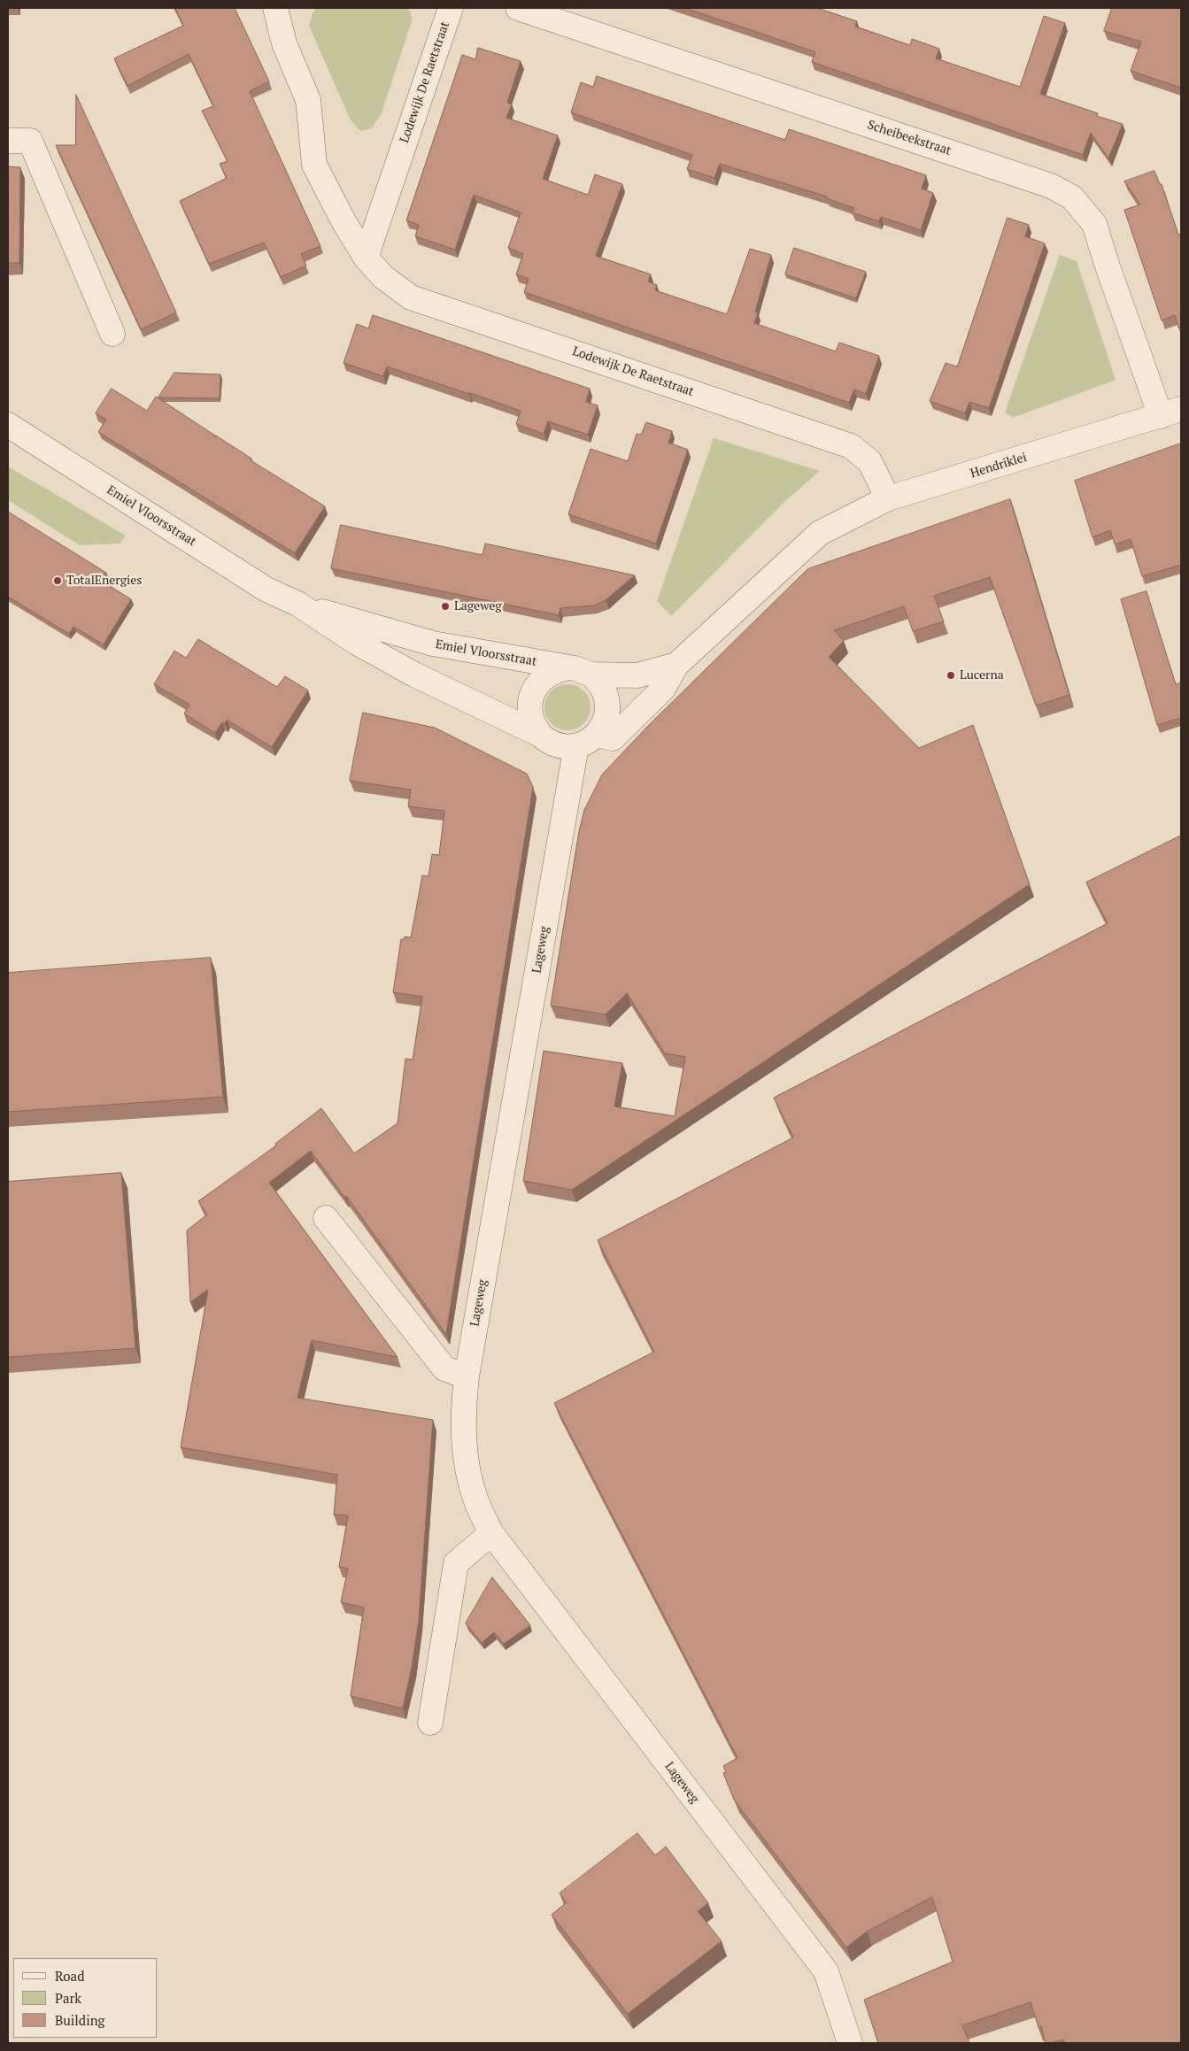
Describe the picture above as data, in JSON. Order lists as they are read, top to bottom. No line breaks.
{"streets":{"street":["Lodewijk De Raetstraat","Scheibeekstraat","Hendriklei","Emiel Vloorsstraat","Lageweg"]},"crossings":[["Lodewijk De Raetstraat","Hendriklei"],["Scheibeekstraat","Hendriklei"],["Hendriklei","Emiel Vloorsstraat"],["Emiel Vloorsstraat","Lageweg"]],"places":["TotalEnergies","Lageweg","Lucerna"],"legend":["Road","Park","Building"]}
